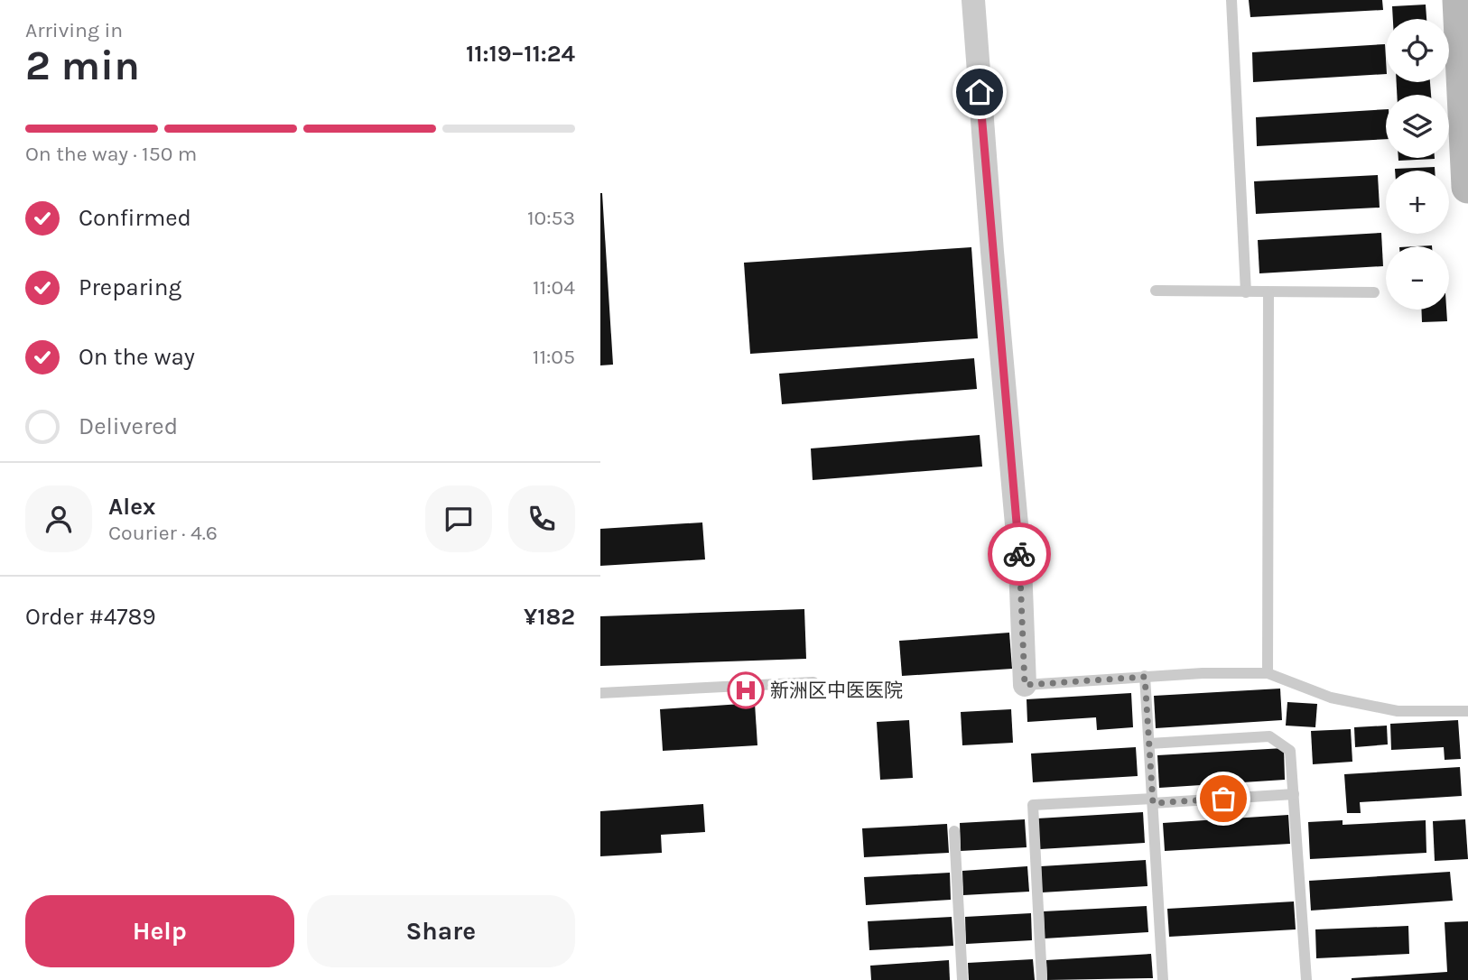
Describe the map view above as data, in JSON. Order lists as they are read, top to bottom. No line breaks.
{"places":{"hospital":["新洲区中医医院"]},"page":{"heading":["2 min","Arriving in","11:19–11:24"],"panel":["Alex","Courier · 4.6","Order #4789","¥182"],"map_buttons":["+","−"],"bar":"On the way · 150 m","list":[["Confirmed","10:53"],["Preparing","11:04"],["On the way","11:05"],"Delivered"],"buttons":["Help","Share"]}}
